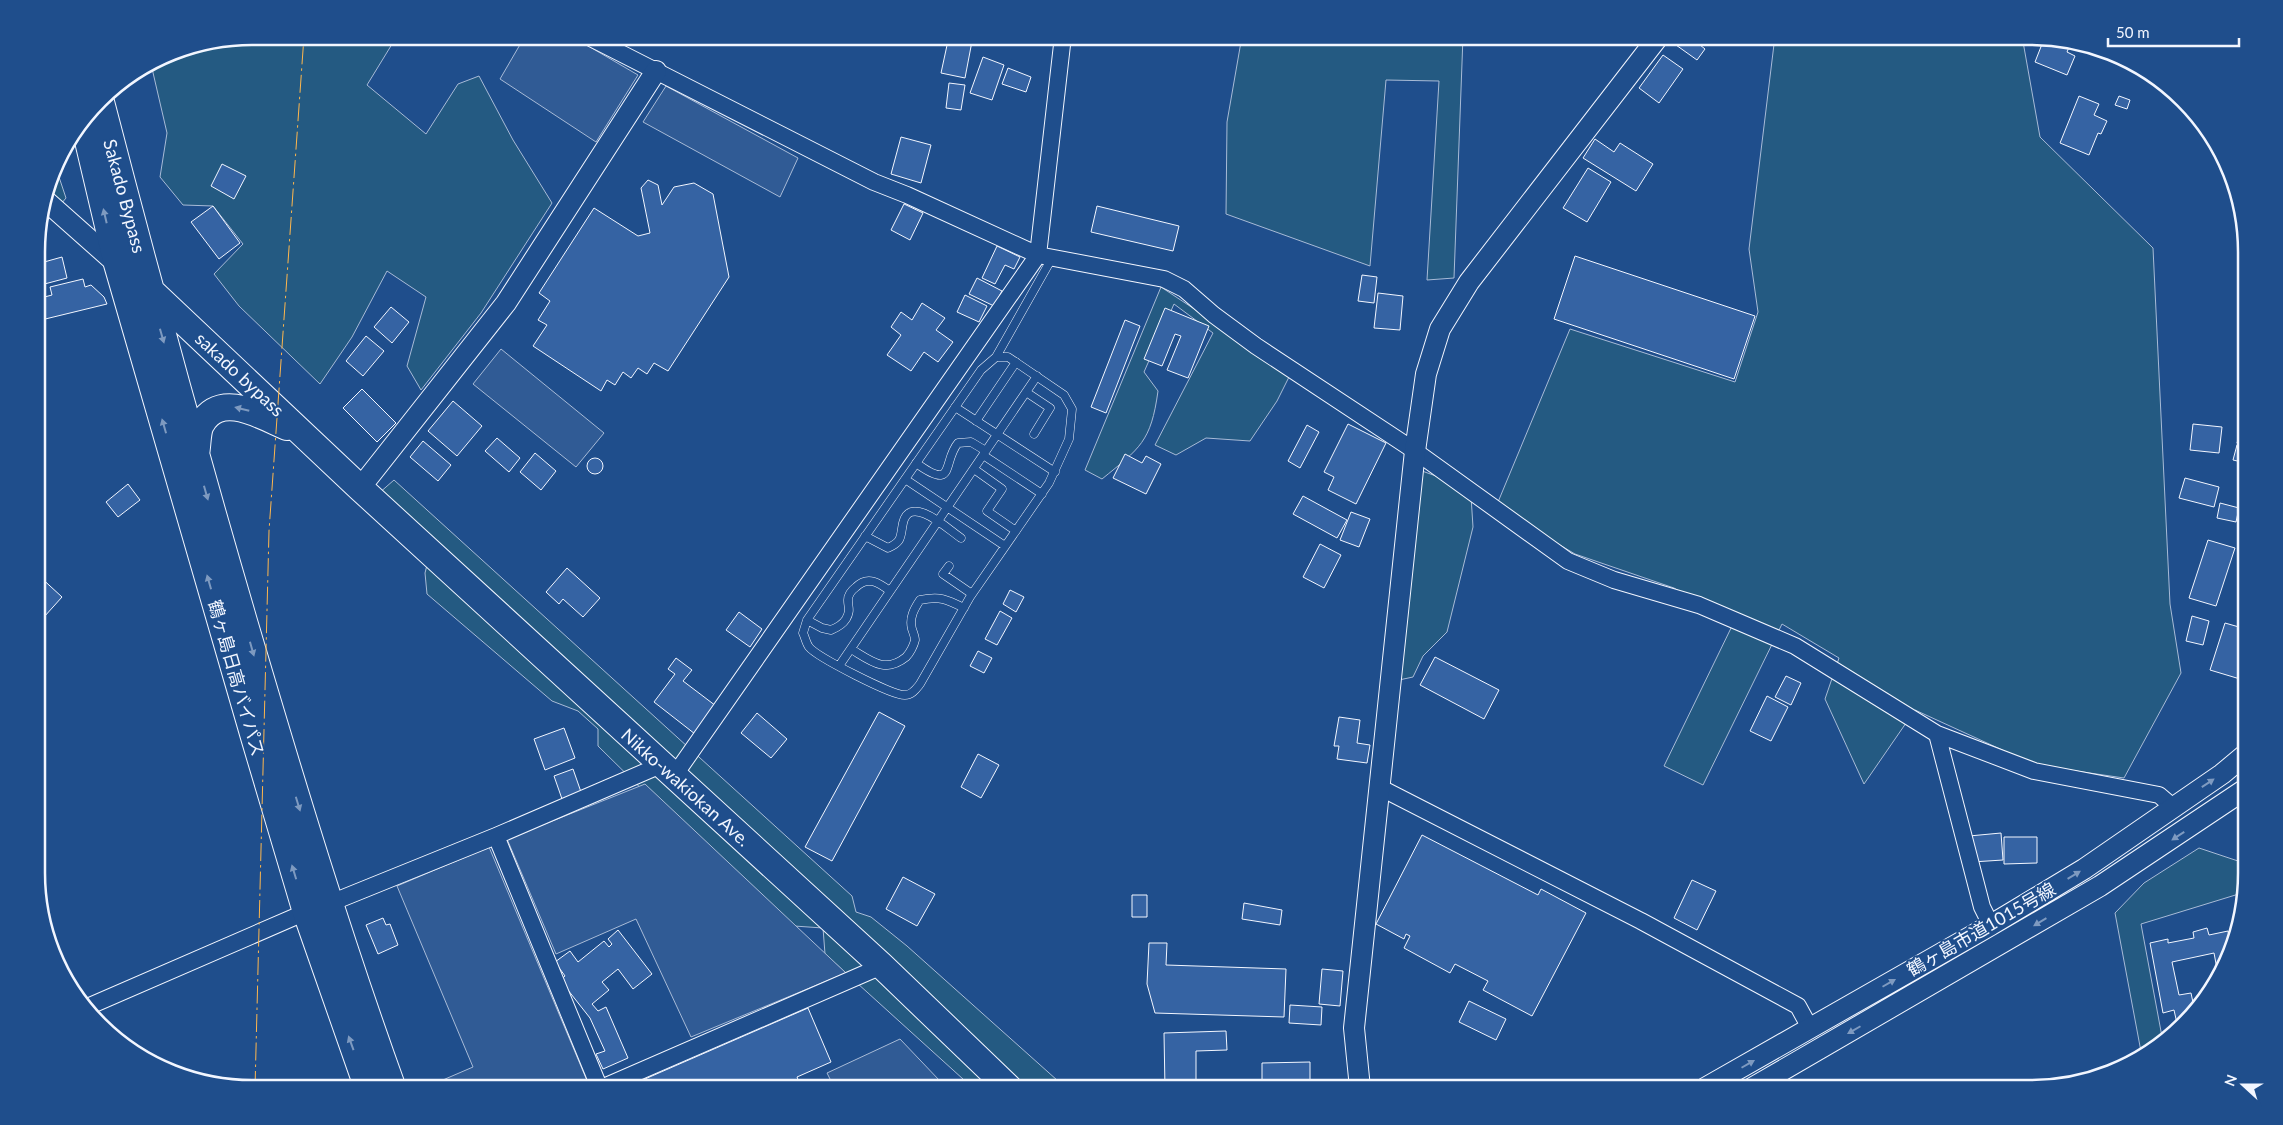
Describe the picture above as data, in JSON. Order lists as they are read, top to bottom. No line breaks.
{"streets":{"highway":["Sakado Bypass","sakado bypass","鶴ヶ島日高バイパス","Nikko-wakiokan Ave."],"street":["鶴ヶ島市道1015号線"]},"crossings":[["Sakado Bypass","sakado bypass"],["Sakado Bypass","鶴ヶ島日高バイパス"],["sakado bypass","鶴ヶ島日高バイパス"],["sakado bypass","Nikko-wakiokan Ave."]],"scale_bar":"50 m","north":"left"}
